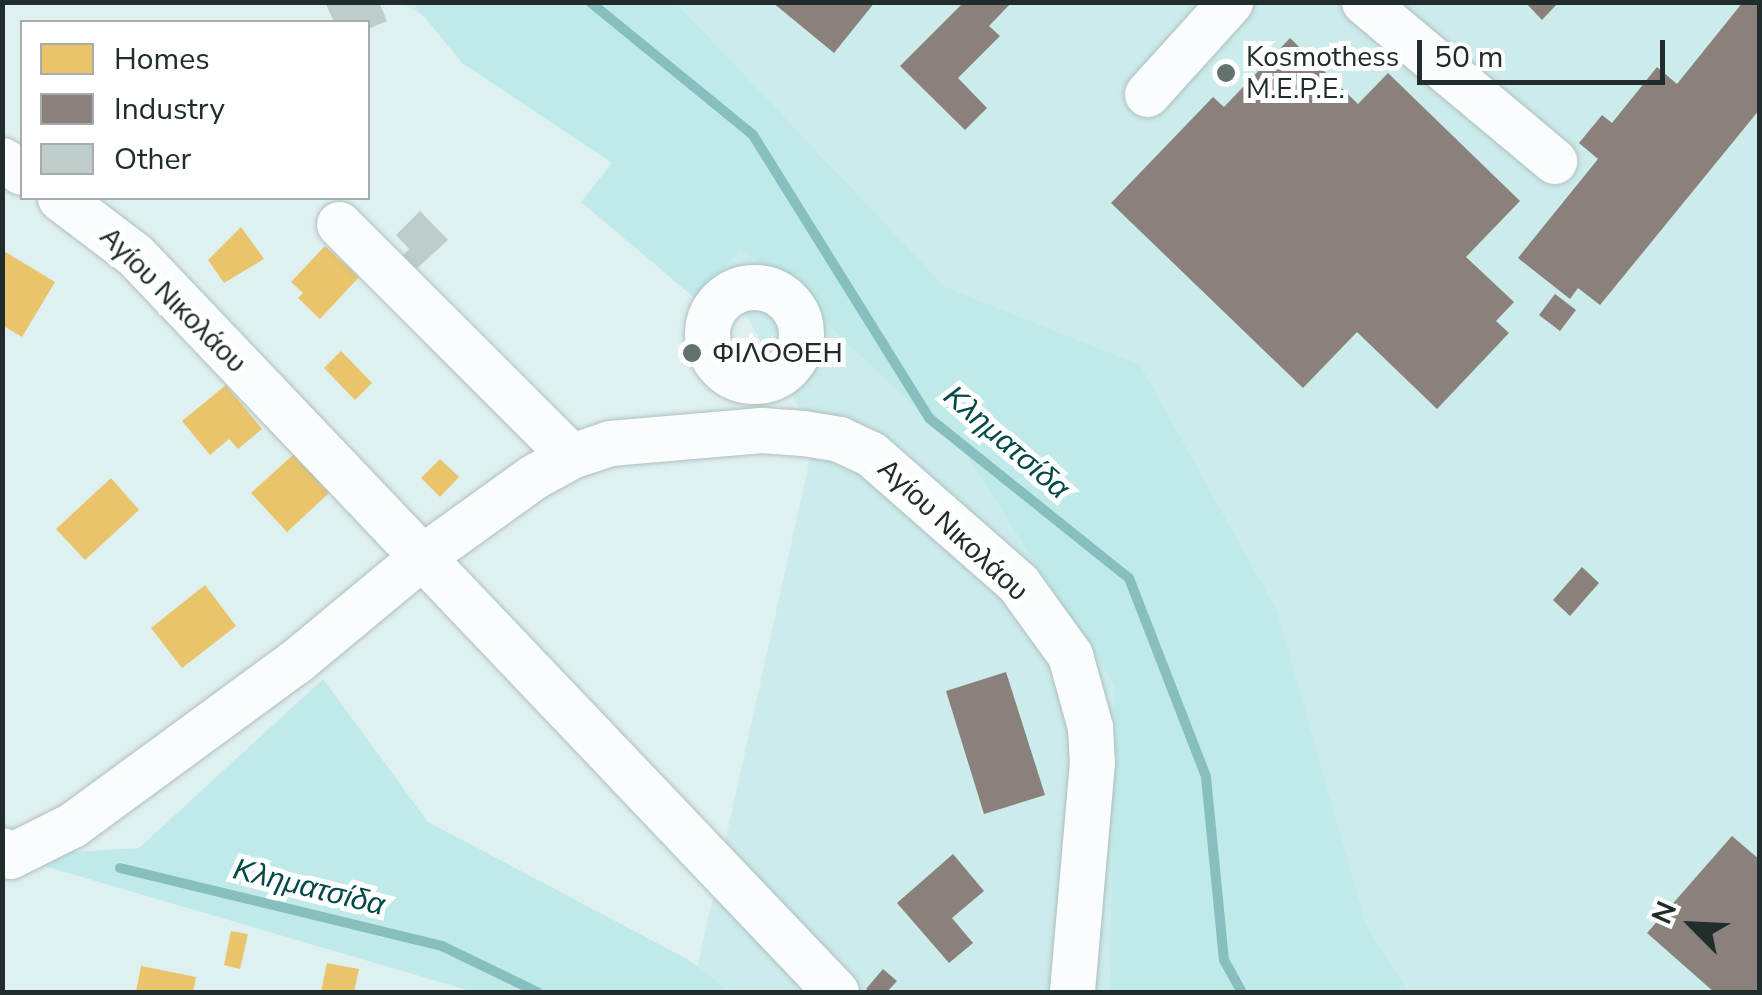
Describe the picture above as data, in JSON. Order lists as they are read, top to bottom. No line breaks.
{"streets":{"street":["Αγίου Νικολάου"]},"water":["Κληματσίδα"],"places":["Kosmothess M.E.P.E.","ΦΙΛΟΘΕΗ"],"legend":["Homes","Industry","Other"],"scale_bar":"50 m","north":"top left"}
